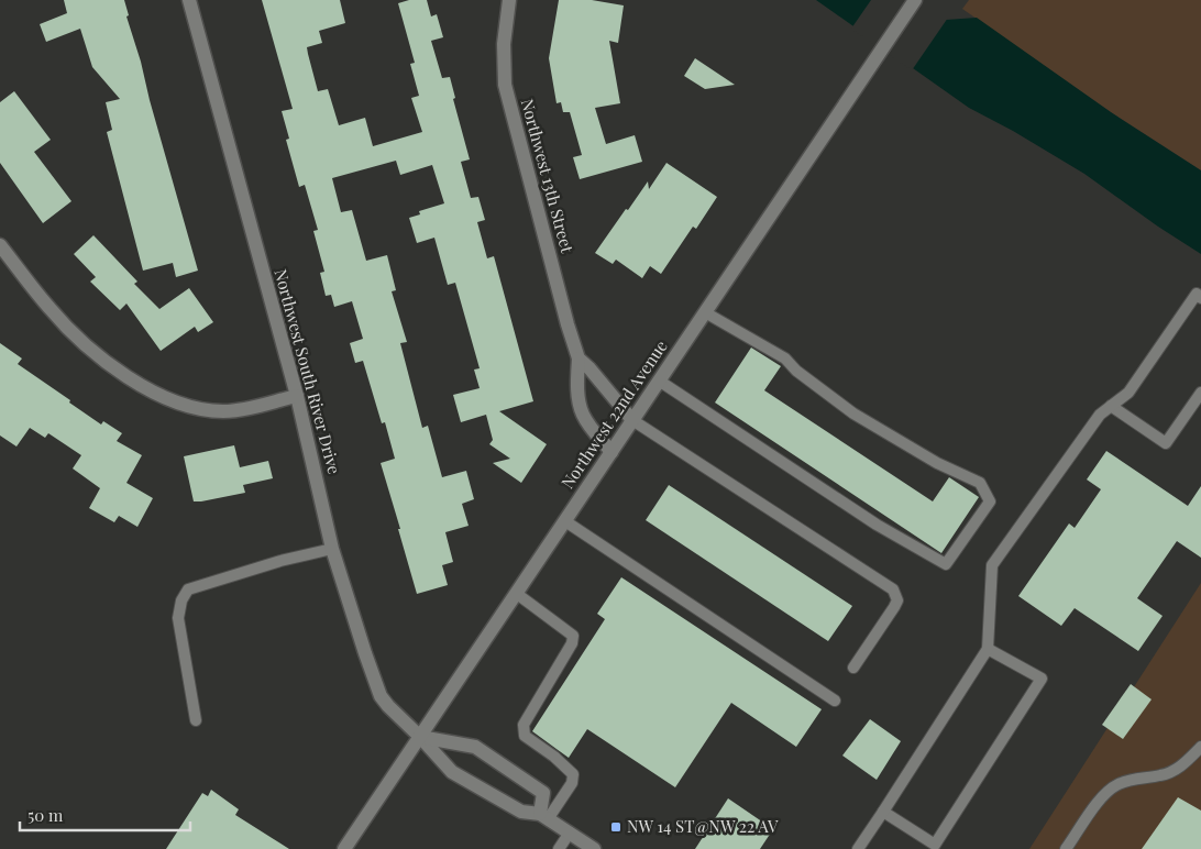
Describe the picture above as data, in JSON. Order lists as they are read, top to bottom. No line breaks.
{"streets":{"street":["Northwest 13th Street","Northwest South River Drive","Northwest 22nd Avenue"]},"crossings":[["Northwest 13th Street","Northwest 22nd Avenue"],["Northwest South River Drive","Northwest 22nd Avenue"]],"places":{"transit":["NW 14 ST@NW 22 AV"]},"scale_bar":"50 m"}
